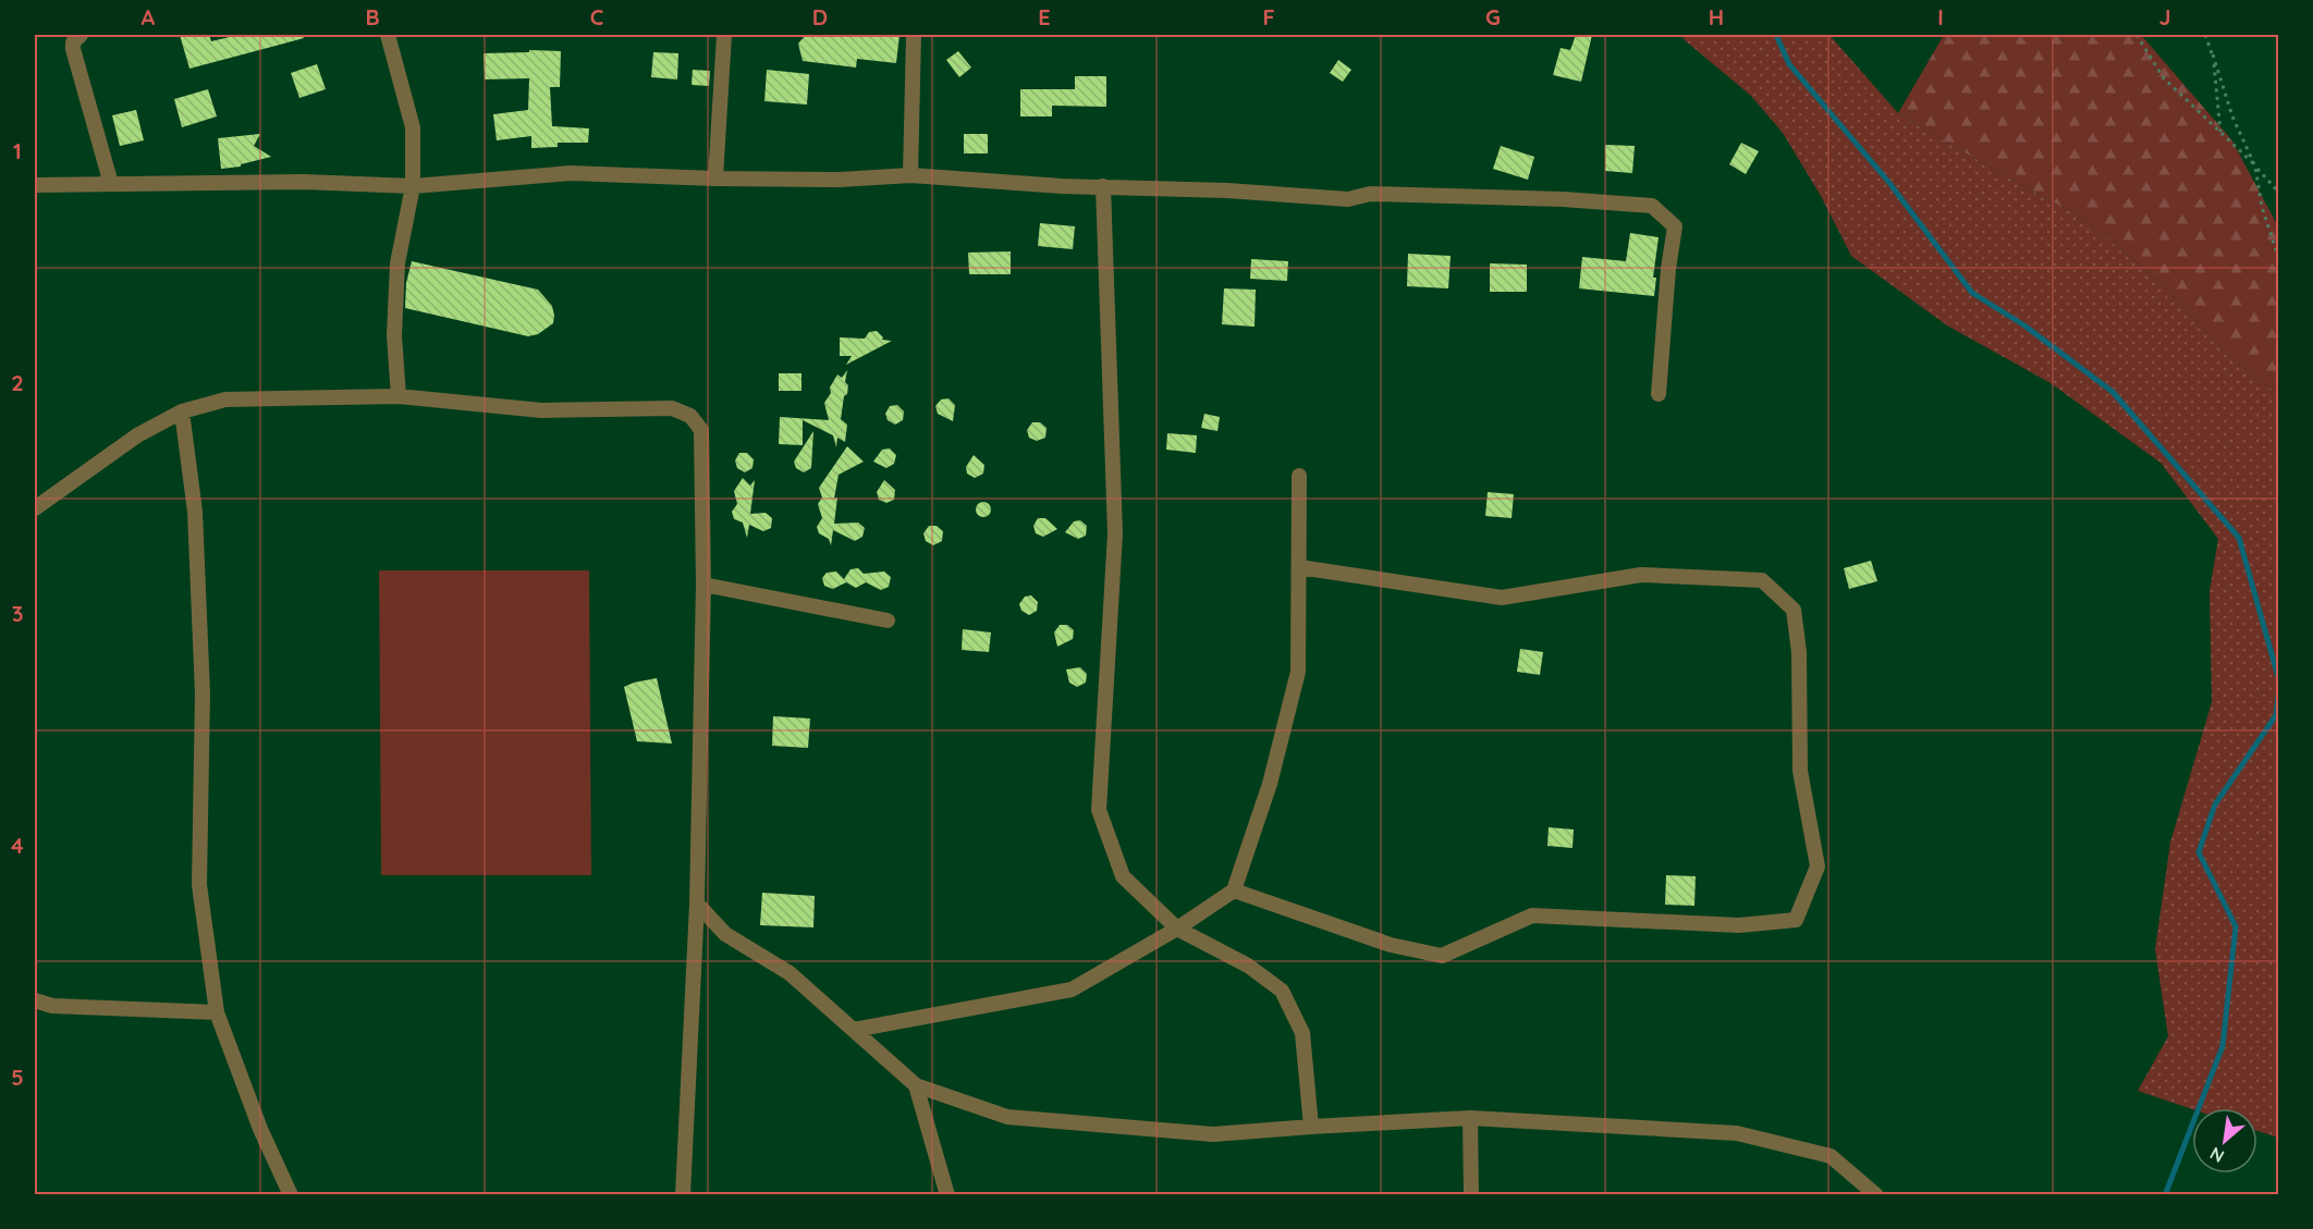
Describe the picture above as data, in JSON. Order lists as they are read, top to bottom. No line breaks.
{"north":"bottom left","grid":{"columns":["A","B","C","D","E","F","G","H","I","J"],"rows":["1","2","3","4","5"]}}
